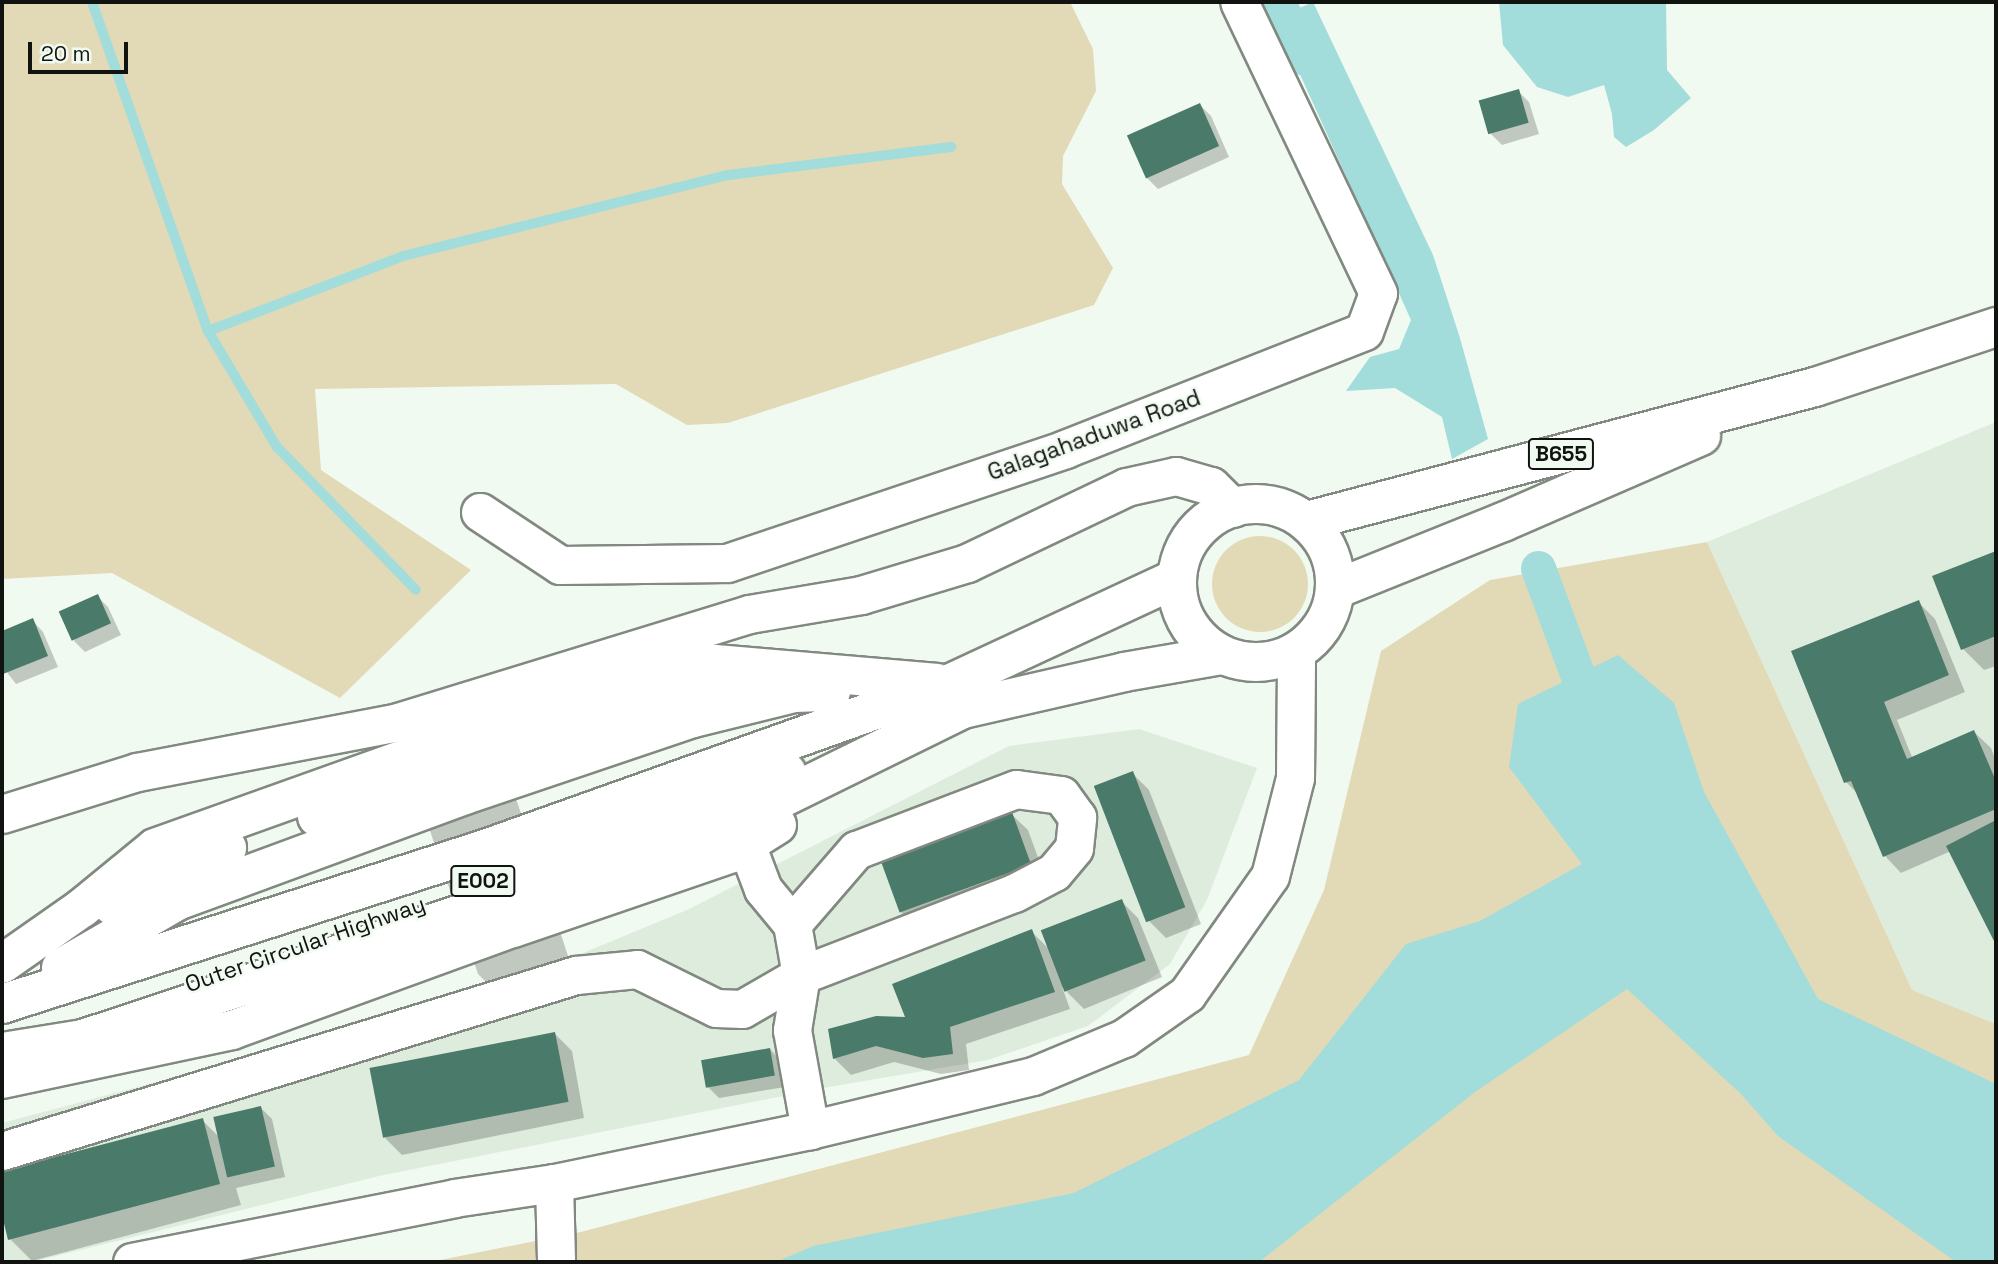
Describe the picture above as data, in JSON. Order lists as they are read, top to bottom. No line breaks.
{"streets":{"main road":["B655","E002","Outer Circular Highway"],"street":["Galagahaduwa Road"]},"crossings":[["E002","Outer Circular Highway"]],"scale_bar":"20 m"}
